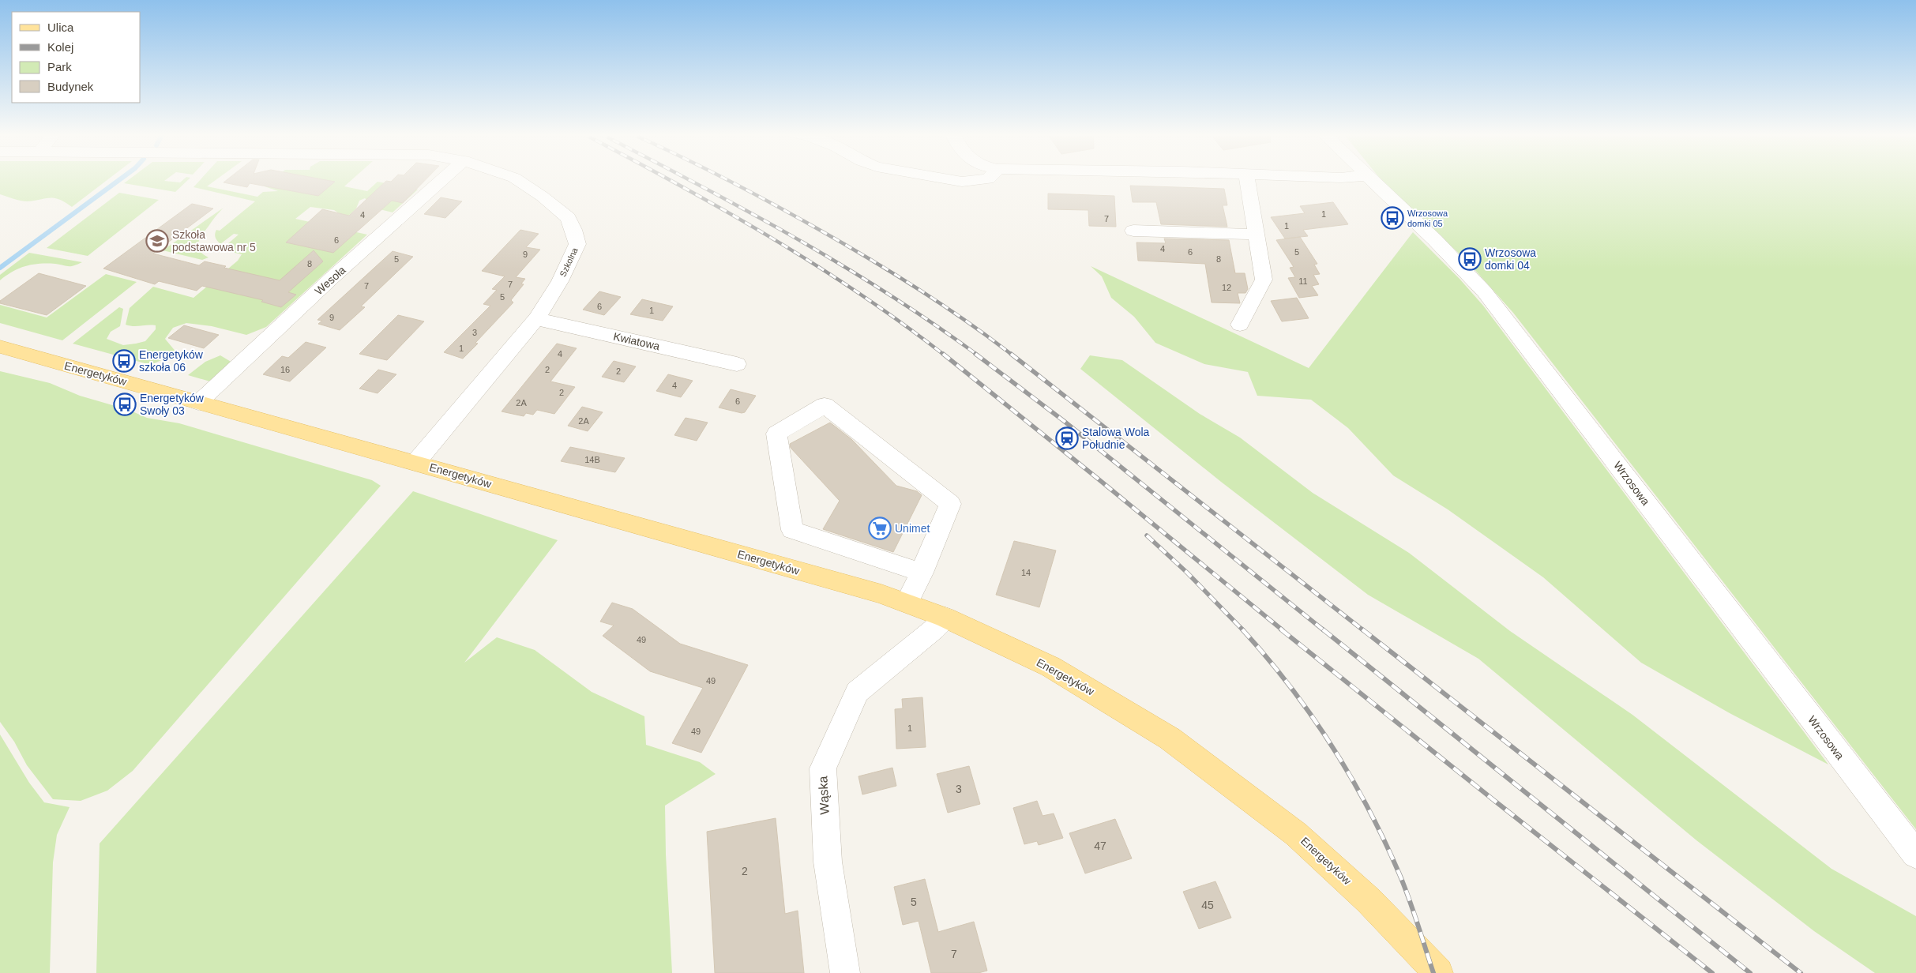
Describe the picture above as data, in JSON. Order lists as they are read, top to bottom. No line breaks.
{"streets":{"main road":["Energetyków"],"street":["Szkolna","Wesoła","Kwiatowa","Wrzosowa","Wąska"]},"crossings":[["Szkolna","Kwiatowa"],["Szkolna","Energetyków"],["Wesoła","Energetyków"],["Energetyków","Wąska"]],"places":{"bus stop":["Wrzosowa domki 05","Wrzosowa domki 04","Energetyków szkoła 06","Energetyków Swoły 03"],"school or university":["Szkoła podstawowa nr 5"],"station":["Stalowa Wola Południe"],"supermarket":["Unimet"]},"house_numbers":["1","4","7","1","6","4","6","5","9","5","8","8","11","7","7","12","5","6","1","9","3","1","4","16","2","2","4","2","6","2A","2A","14B","14","49","49","1","49","3","47","2","5","45","7"],"legend":["Ulica","Kolej","Park","Budynek"]}
